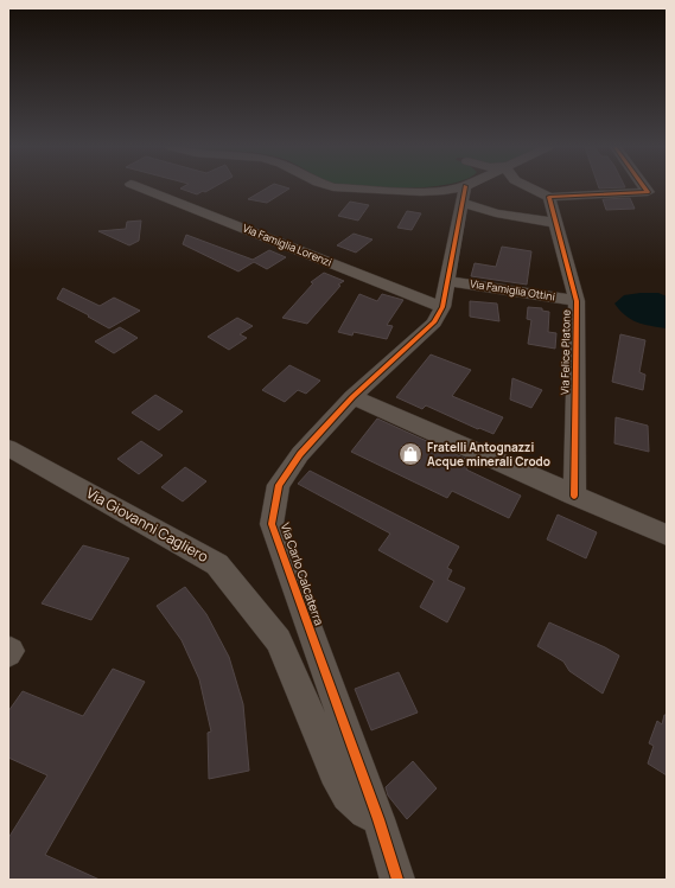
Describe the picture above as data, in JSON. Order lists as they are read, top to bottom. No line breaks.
{"streets":{"street":["Via Famiglia Lorenzi","Via Famiglia Ottini","Via Felice Platone","Via Giovanni Cagliero","Via Carlo Calcaterra"]},"crossings":[["Via Famiglia Lorenzi","Via Carlo Calcaterra"],["Via Famiglia Ottini","Via Felice Platone"],["Via Famiglia Ottini","Via Carlo Calcaterra"],["Via Giovanni Cagliero","Via Carlo Calcaterra"]],"places":{"shop":["Fratelli Antognazzi Acque minerali Crodo"]}}
